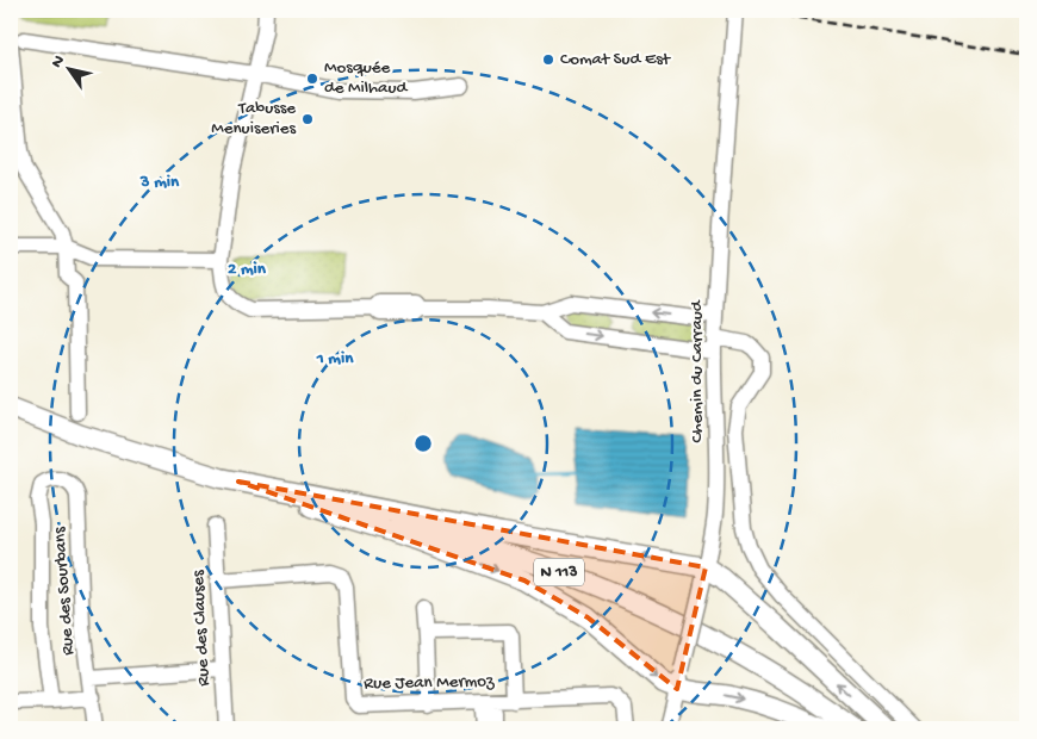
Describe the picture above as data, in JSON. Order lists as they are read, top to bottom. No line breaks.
{"streets":{"main road":["N 113"],"street":["Chemin du Carraud","Rue des Sourbans","Rue des Clauses","Rue Jean Mermoz"]},"crossings":[["Rue des Clauses","Rue Jean Mermoz"]],"places":["Comat Sud Est","Mosquée de Milhaud","Tabusse Menuiseries"],"north":"top left","rings":["3 min","2 min","1 min"]}
